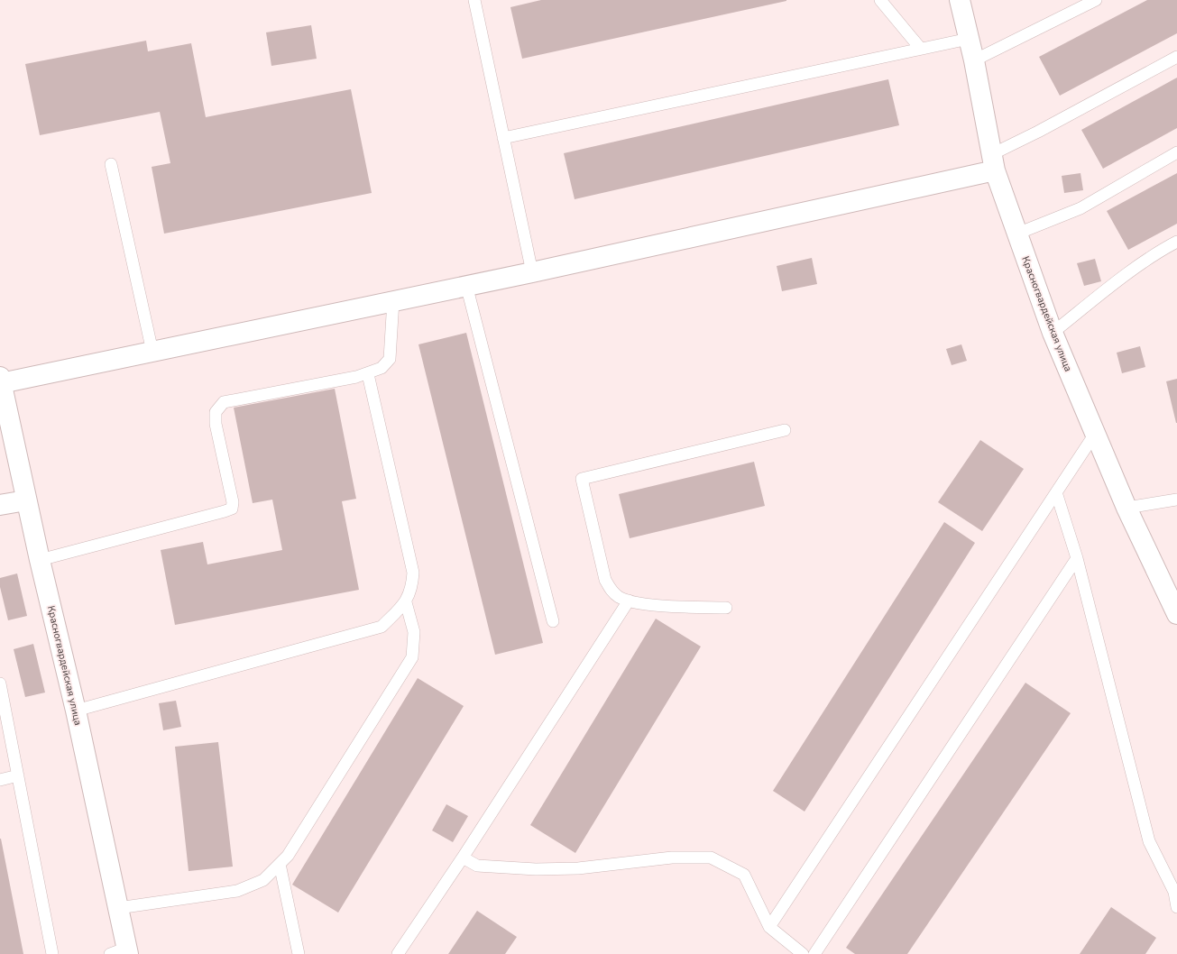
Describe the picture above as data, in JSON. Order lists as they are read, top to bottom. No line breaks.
{"streets":{"street":["Красногвардейская улица"]}}
